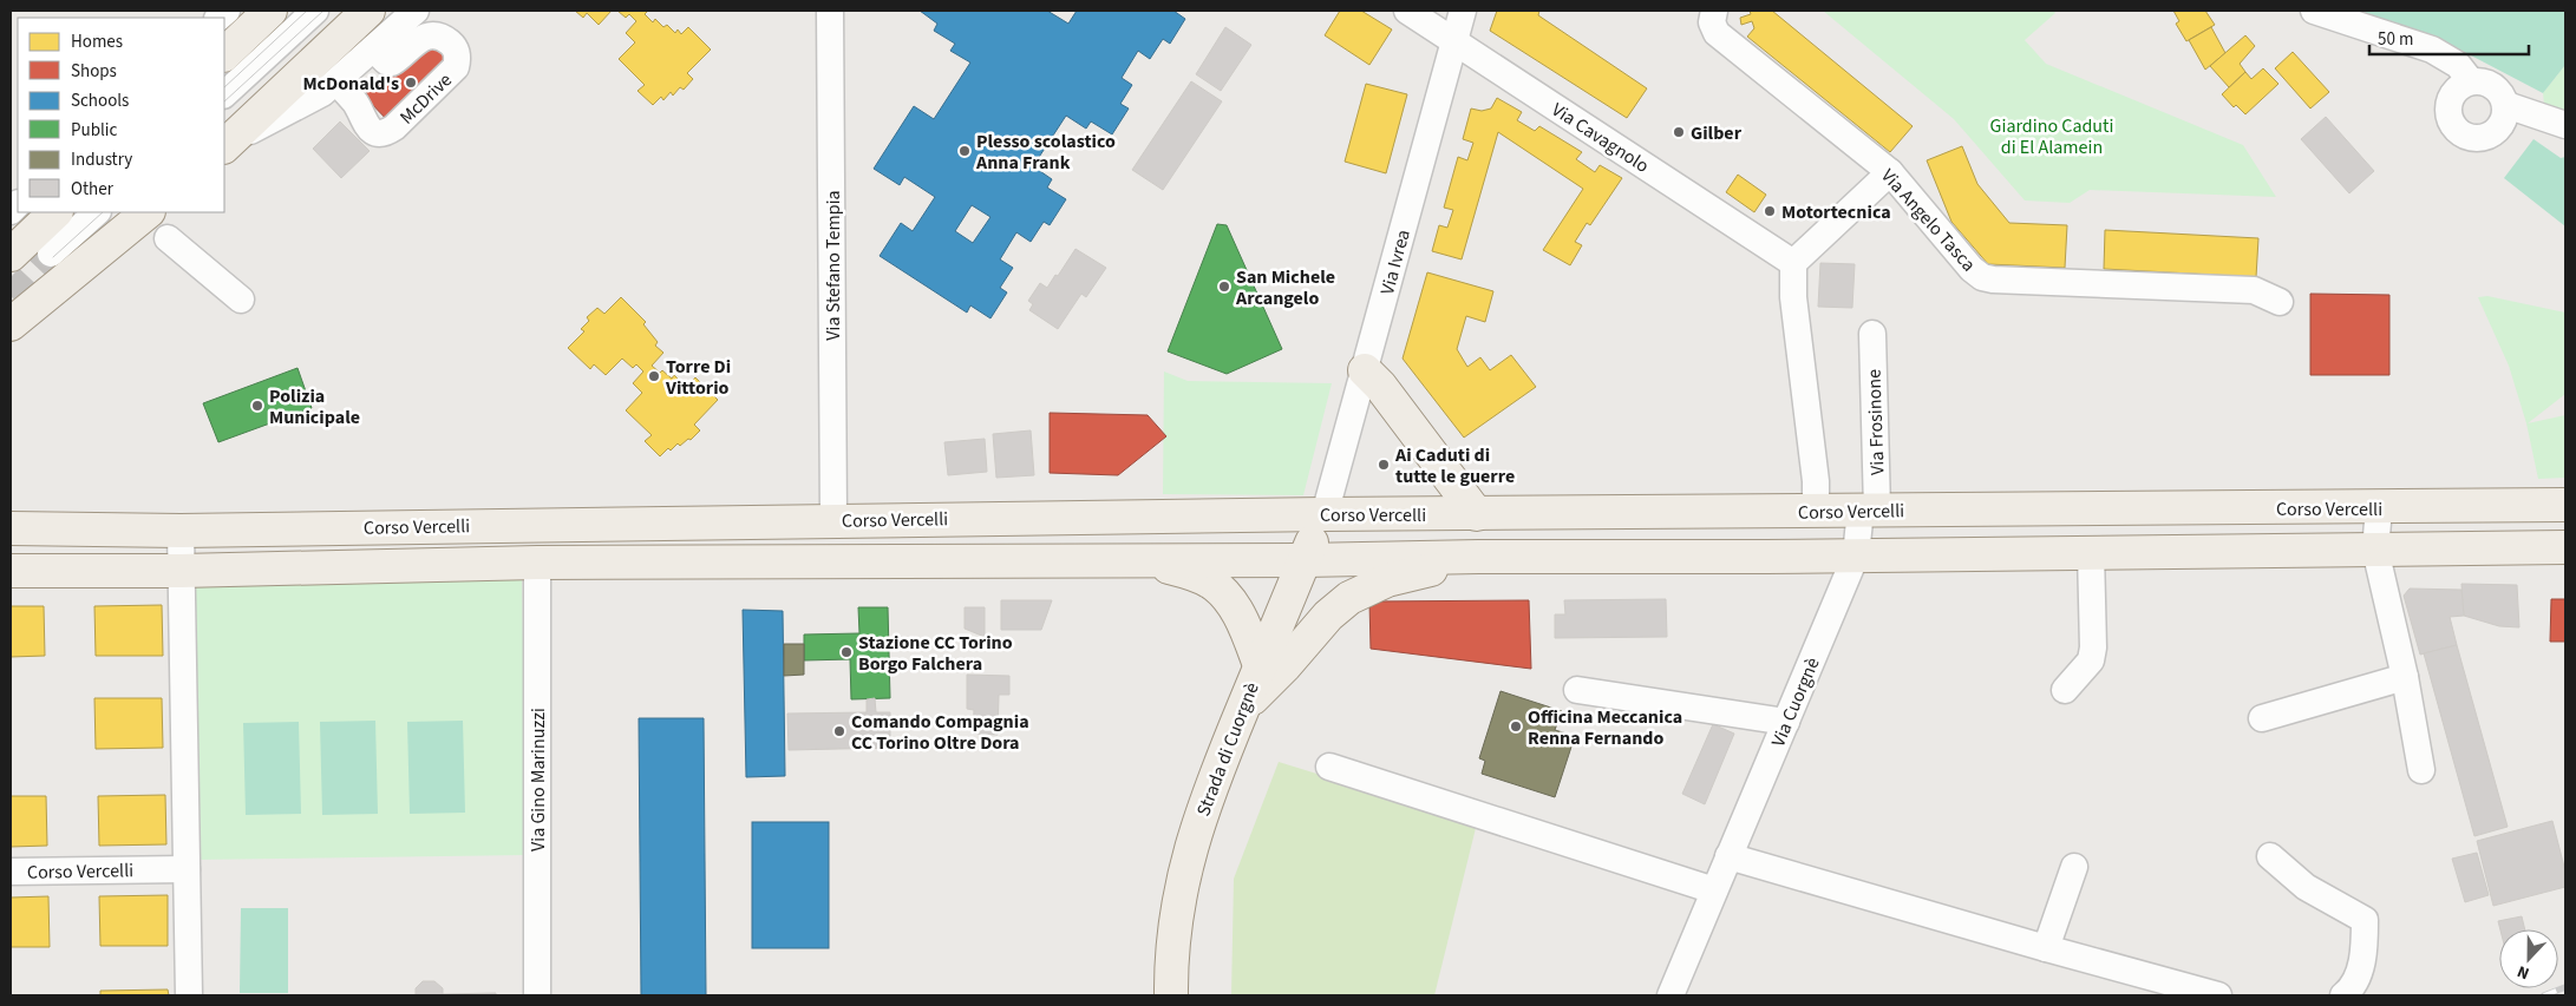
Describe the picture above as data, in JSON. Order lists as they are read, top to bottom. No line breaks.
{"streets":{"main road":["Corso Vercelli","Strada di Cuorgnè"],"street":["McDrive","Via Cavagnolo","Via Angelo Tasca","Via Ivrea","Via Stefano Tempia","Via Frosinone","Via Cuorgnè","Via Gino Marinuzzi"]},"crossings":[["Via Cavagnolo","Via Ivrea"],["Via Ivrea","Corso Vercelli"],["Via Ivrea","Strada di Cuorgnè"],["Via Stefano Tempia","Corso Vercelli"],["Via Frosinone","Corso Vercelli"],["Via Frosinone","Via Cuorgnè"],["Corso Vercelli","Via Cuorgnè"],["Corso Vercelli","Strada di Cuorgnè"],["Corso Vercelli","Via Gino Marinuzzi"]],"parks":["Giardino Caduti di El Alamein"],"places":["McDonald's","Gilber","Plesso scolastico Anna Frank","Motortecnica","San Michele Arcangelo","Torre Di Vittorio","Polizia Municipale","Ai Caduti di tutte le guerre","Stazione CC Torino Borgo Falchera","Officina Meccanica Renna Fernando","Comando Compagnia CC Torino Oltre Dora"],"legend":["Homes","Shops","Schools","Public","Industry","Other"],"scale_bar":"50 m","north":"bottom"}
